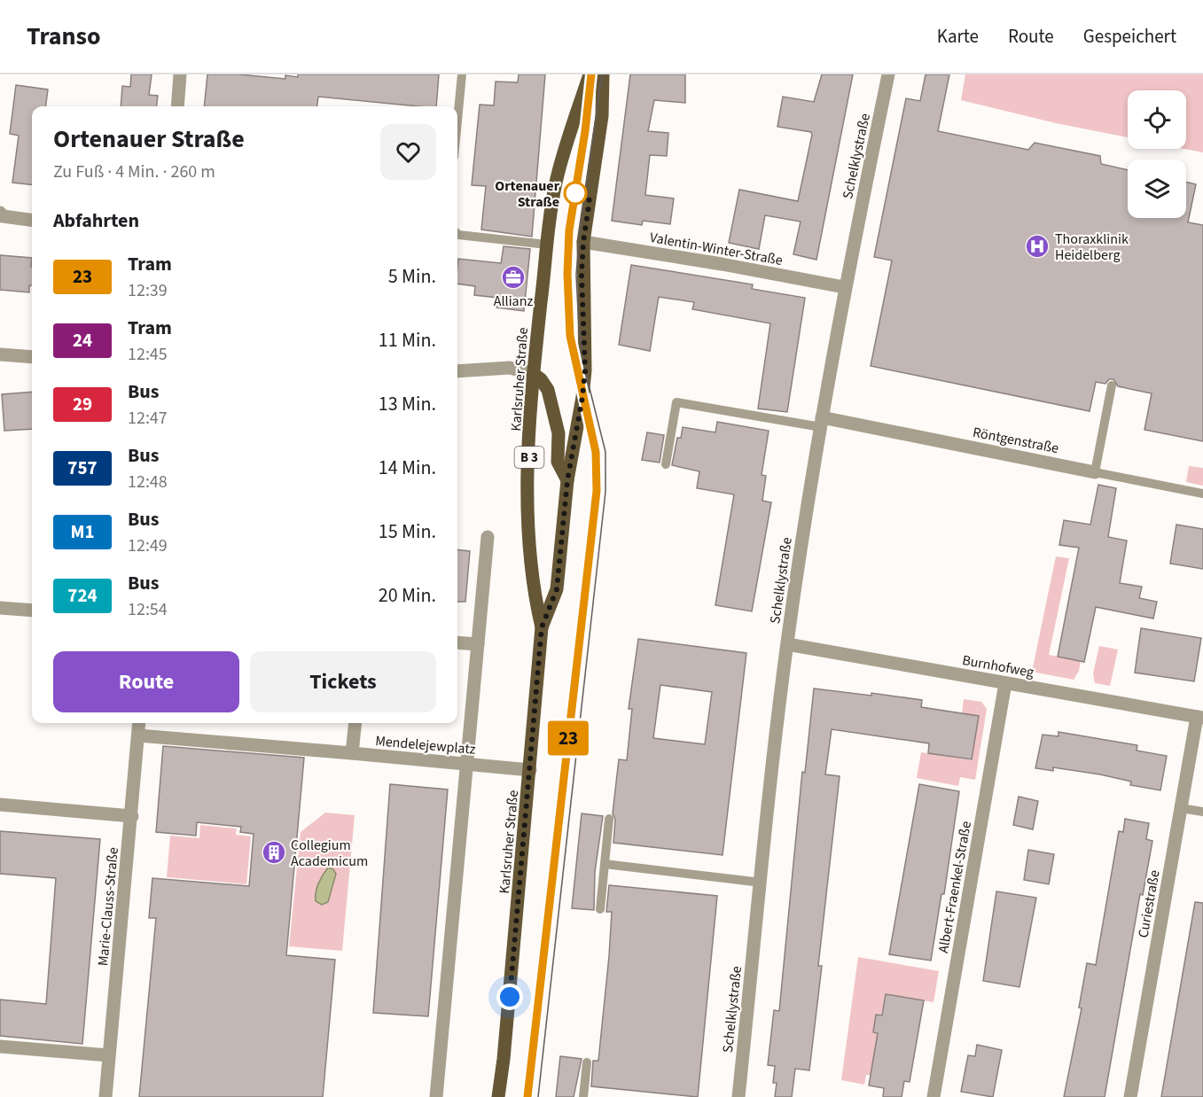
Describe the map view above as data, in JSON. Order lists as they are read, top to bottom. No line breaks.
{"streets":{"main road":["Karlsruher Straße","B 3"],"street":["Schelklystraße","Valentin-Winter-Straße","Röntgenstraße","Burnhofweg","Mendelejewplatz","Albert-Fraenkel-Straße","Curiestraße","Marie-Clauss-Straße"]},"crossings":[["Schelklystraße","Valentin-Winter-Straße"],["Schelklystraße","Röntgenstraße"],["Schelklystraße","Burnhofweg"],["Valentin-Winter-Straße","Karlsruher Straße"],["Karlsruher Straße","B 3"],["Karlsruher Straße","Mendelejewplatz"],["Burnhofweg","Albert-Fraenkel-Straße"],["Burnhofweg","Curiestraße"]],"places":{"other":["Ortenauer Straße"],"hospital":["Thoraxklinik Heidelberg"],"office":["Allianz"],"building":["Collegium Academicum"]},"lines":["tram line 23"],"page":{"header":"Transo","nav":["Karte","Route","Gespeichert"],"on_map":"23","heading":[["Ortenauer Straße","Zu Fuß · 4 Min. · 260 m"],"Abfahrten"],"list":[{"mark":"23","name":"Tram","note":"12:39","value":"5 Min."},{"mark":"24","name":"Tram","note":"12:45","value":"11 Min."},{"mark":"29","name":"Bus","note":"12:47","value":"13 Min."},{"mark":"757","name":"Bus","note":"12:48","value":"14 Min."},{"mark":"M1","name":"Bus","note":"12:49","value":"15 Min."},{"mark":"724","name":"Bus","note":"12:54","value":"20 Min."}],"buttons":["Route","Tickets"]}}
